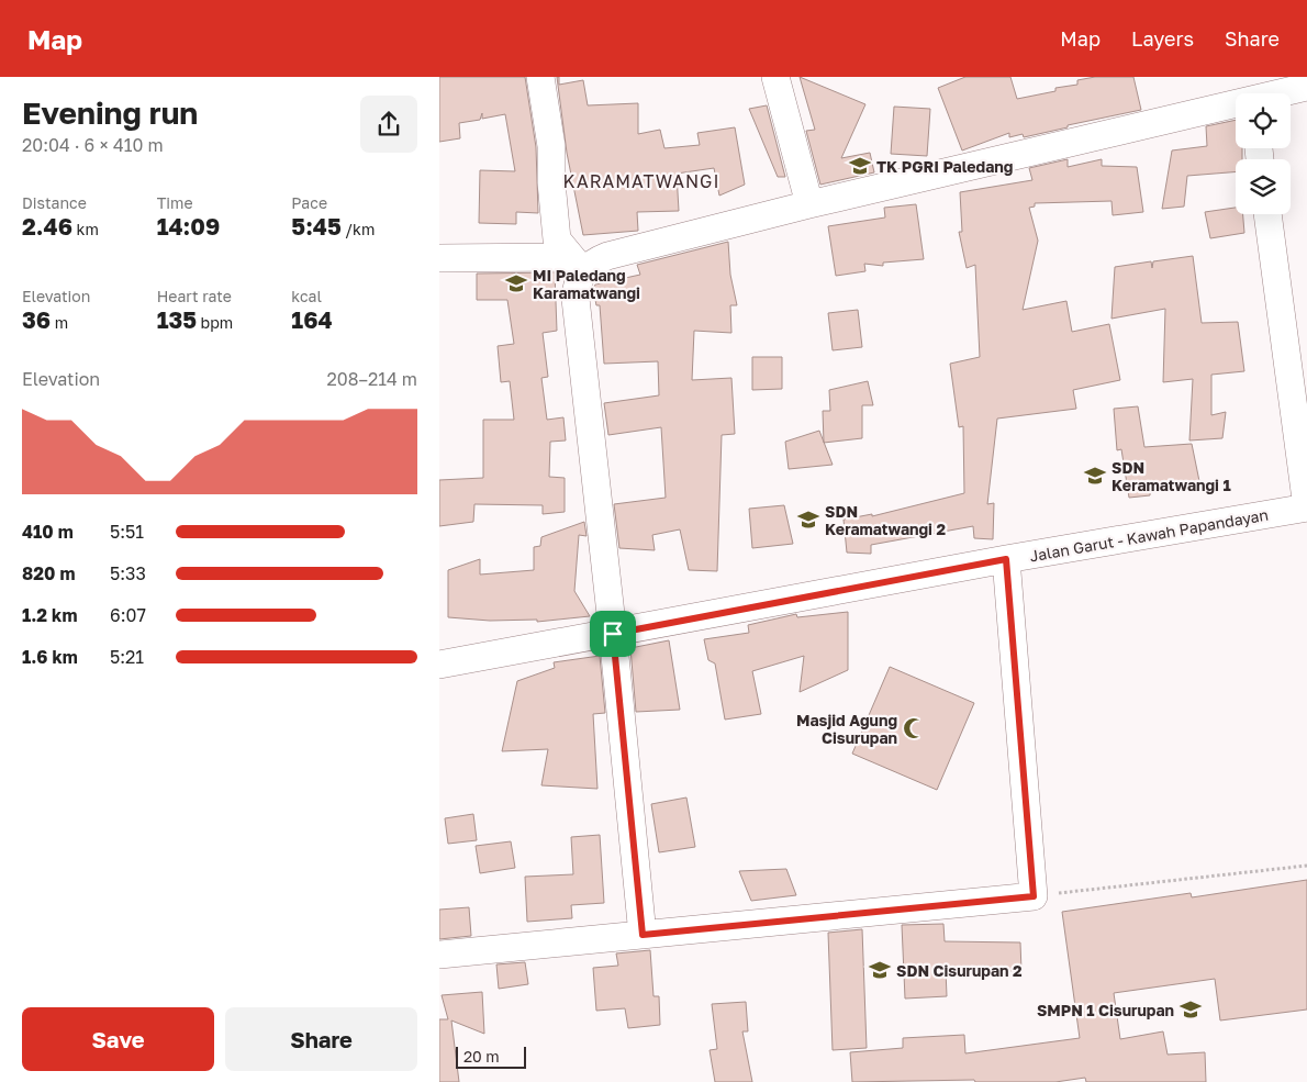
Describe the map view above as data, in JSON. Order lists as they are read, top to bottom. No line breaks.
{"streets":{"street":["Jalan Garut - Kawah Papandayan"]},"districts":["KARAMATWANGI"],"places":{"school or university":["TK PGRI Paledang","MI Paledang Karamatwangi","SDN Keramatwangi 1","SDN Keramatwangi 2","SDN Cisurupan 2","SMPN 1 Cisurupan"],"mosque":["Masjid Agung Cisurupan"]},"scale_bar":"20 m","page":{"header":"Map","nav":["Map","Layers","Share"],"heading":["Evening run","20:04 · 6 × 410 m"],"stats":[["Distance","2.46 km"],["Time","14:09"],["Pace","5:45 /km"],["Elevation","36 m"],["Heart rate","135 bpm"],["kcal","164"]],"chart":["Elevation","208–214 m"],"list":[{"name":"410 m","note":"5:51"},{"name":"820 m","note":"5:33"},{"name":"1.2 km","note":"6:07"},{"name":"1.6 km","note":"5:21"}],"buttons":["Save","Share"],"scale":"20 m"}}
